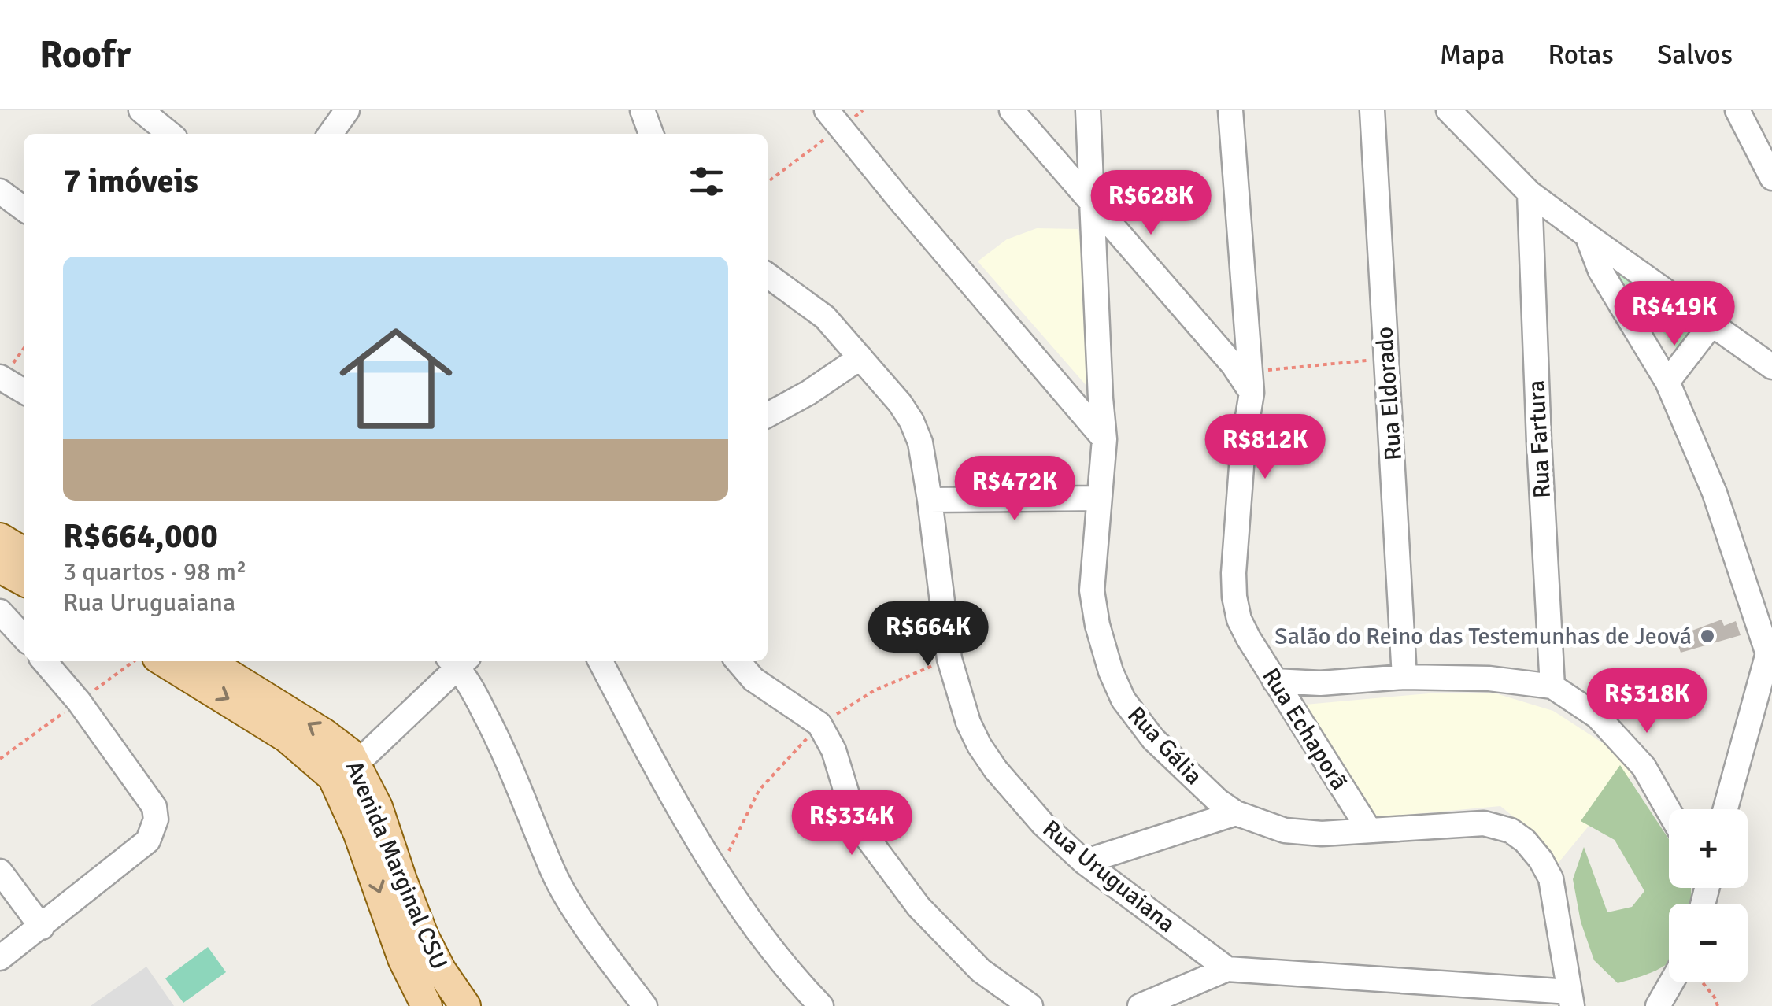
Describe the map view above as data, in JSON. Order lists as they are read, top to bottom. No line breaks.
{"streets":{"main road":["Avenida Marginal CSU"],"street":["Rua Eldorado","Rua Fartura","Rua Echaporã","Rua Gália","Rua Uruguaiana"]},"crossings":[["Rua Echaporã","Rua Gália"]],"places":["Salão do Reino das Testemunhas de Jeová"],"page":{"header":"Roofr","nav":["Mapa","Rotas","Salvos"],"heading":"7 imóveis","price":["R$628K","R$419K","R$812K","R$472K","R$664K","R$318K","R$334K"],"list":[{"name":"R$664,000","note":"3 quartos · 98 m² · Rua Uruguaiana"}],"map_buttons":["+","−"]}}
